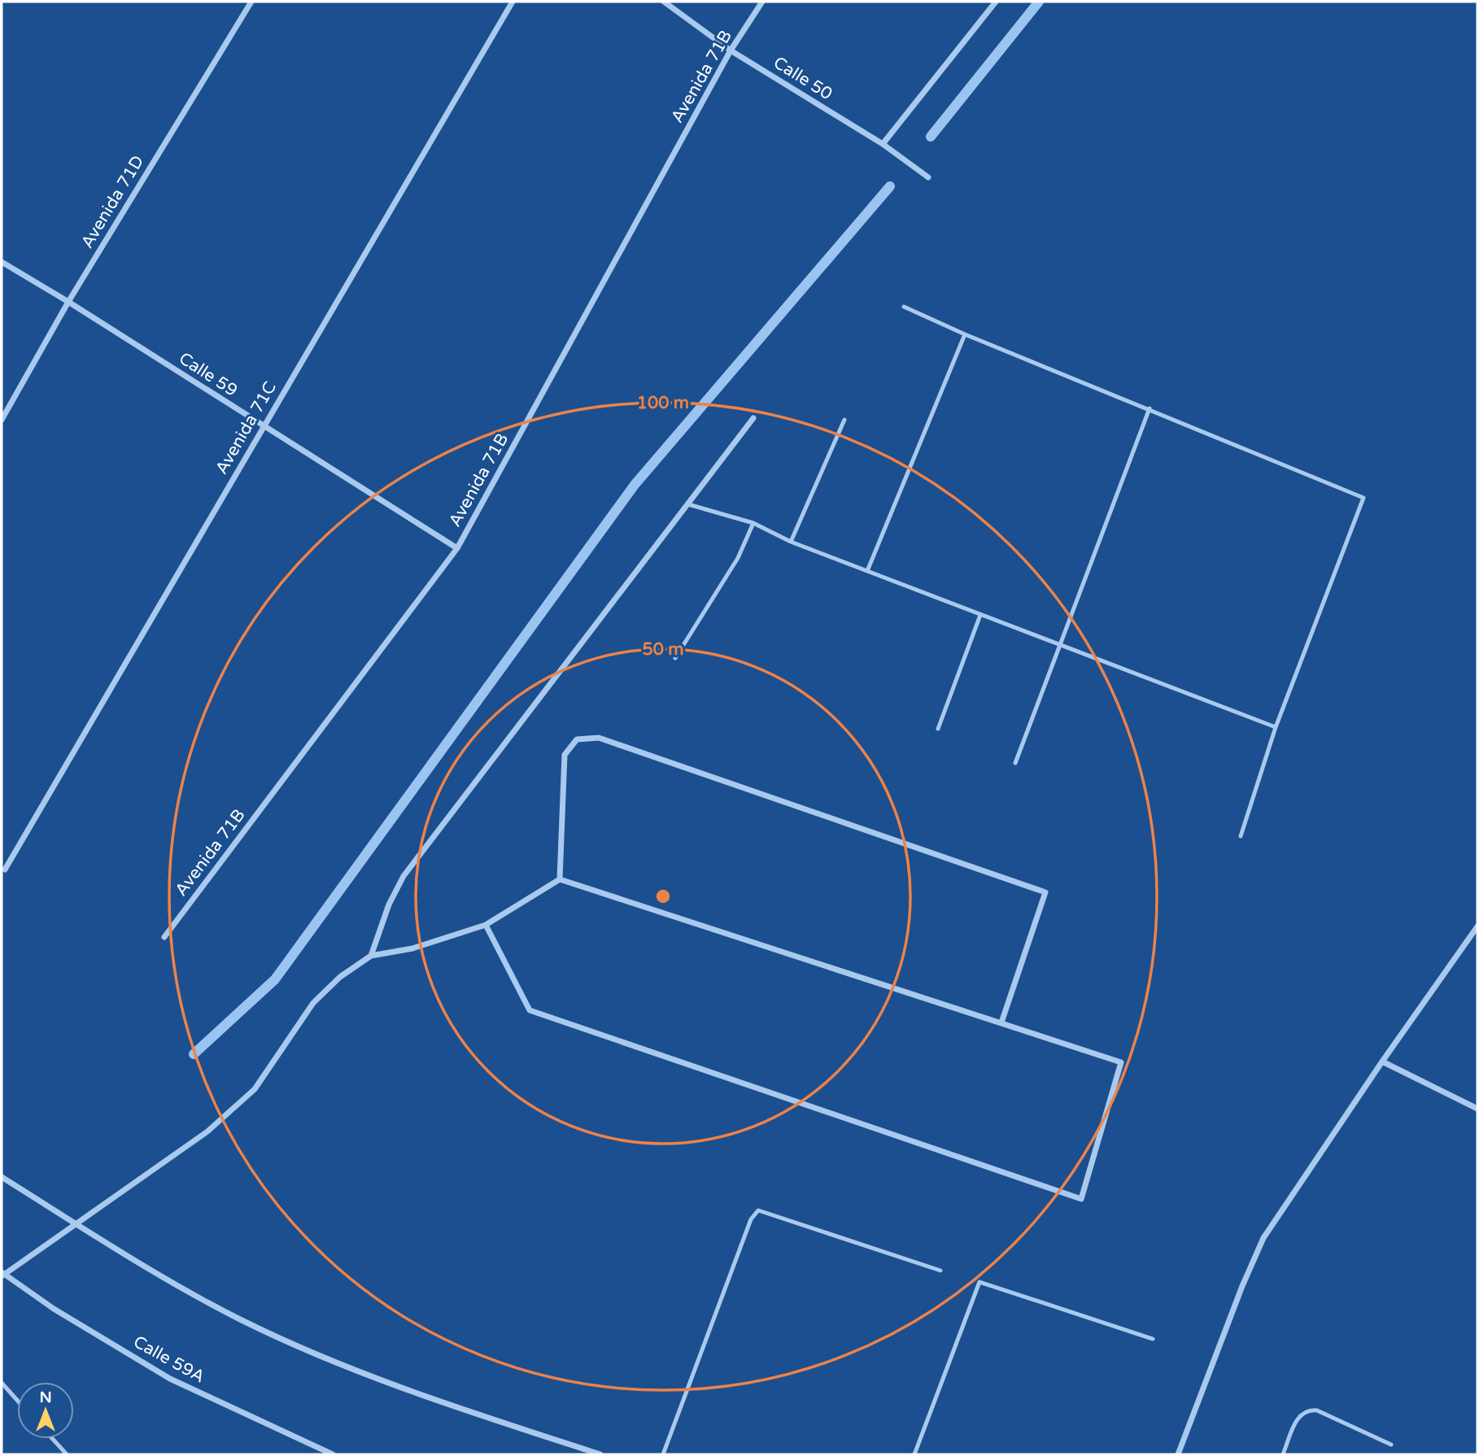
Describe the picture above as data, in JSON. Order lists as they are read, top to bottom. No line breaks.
{"streets":{"street":["Avenida 71B","Calle 50","Avenida 71D","Calle 59","Avenida 71C","Calle 59A"]},"crossings":[["Avenida 71B","Calle 50"],["Avenida 71B","Calle 59"],["Avenida 71D","Calle 59"],["Calle 59","Avenida 71C"]],"north":"top","rings":["100 m","50 m"]}
